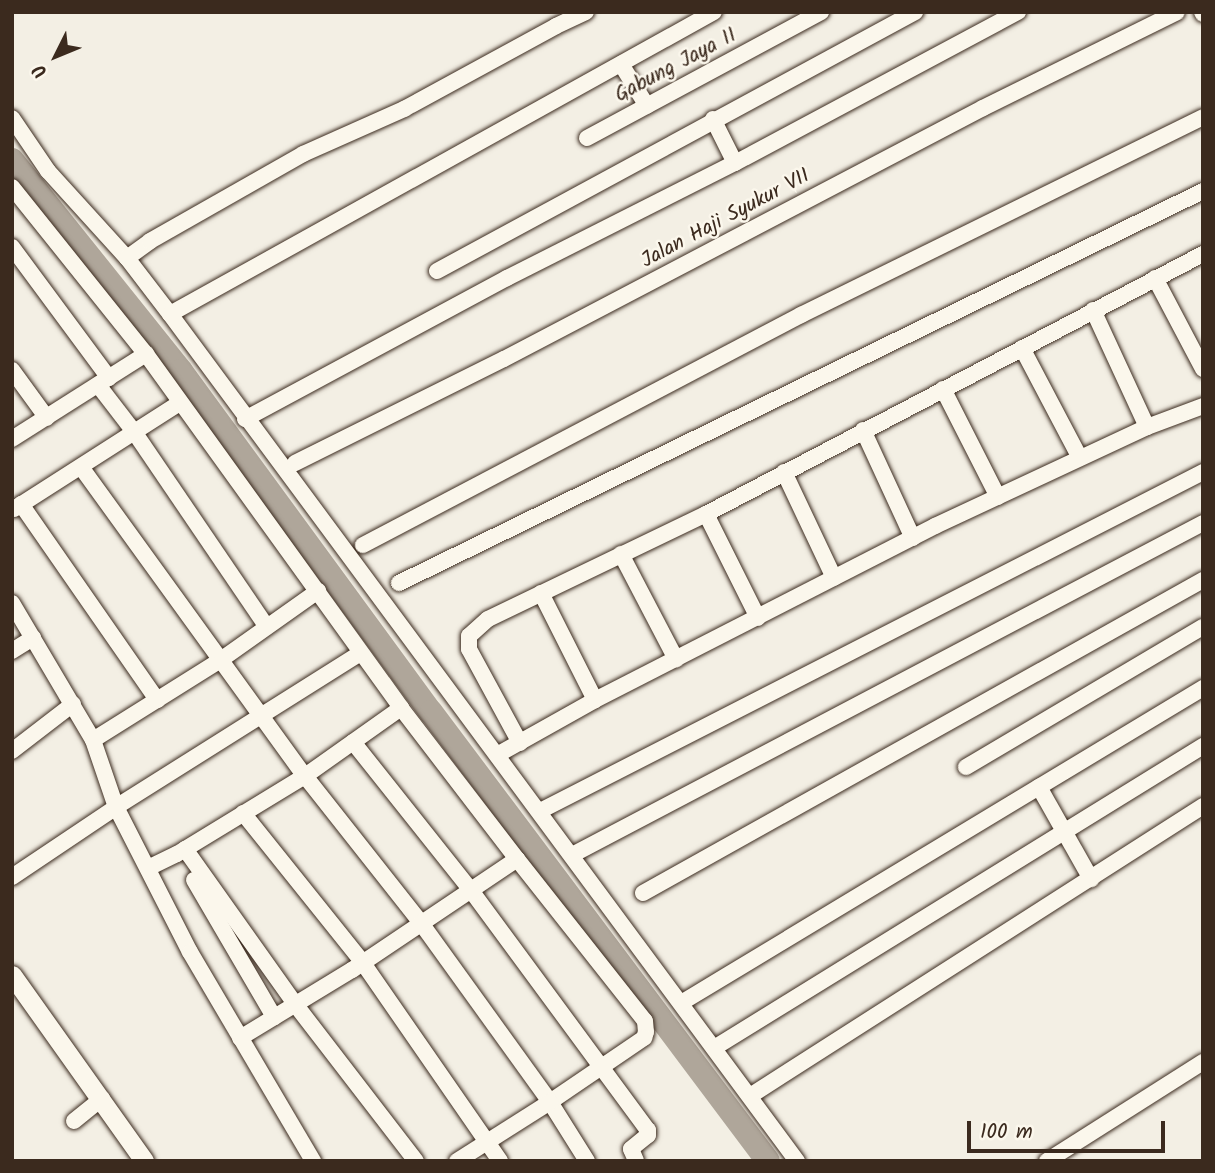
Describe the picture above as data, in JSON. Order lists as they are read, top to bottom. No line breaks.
{"streets":{"street":["Gabung Jaya II","Jalan Haji Syukur VII"]},"scale_bar":"100 m","north":"bottom left"}
